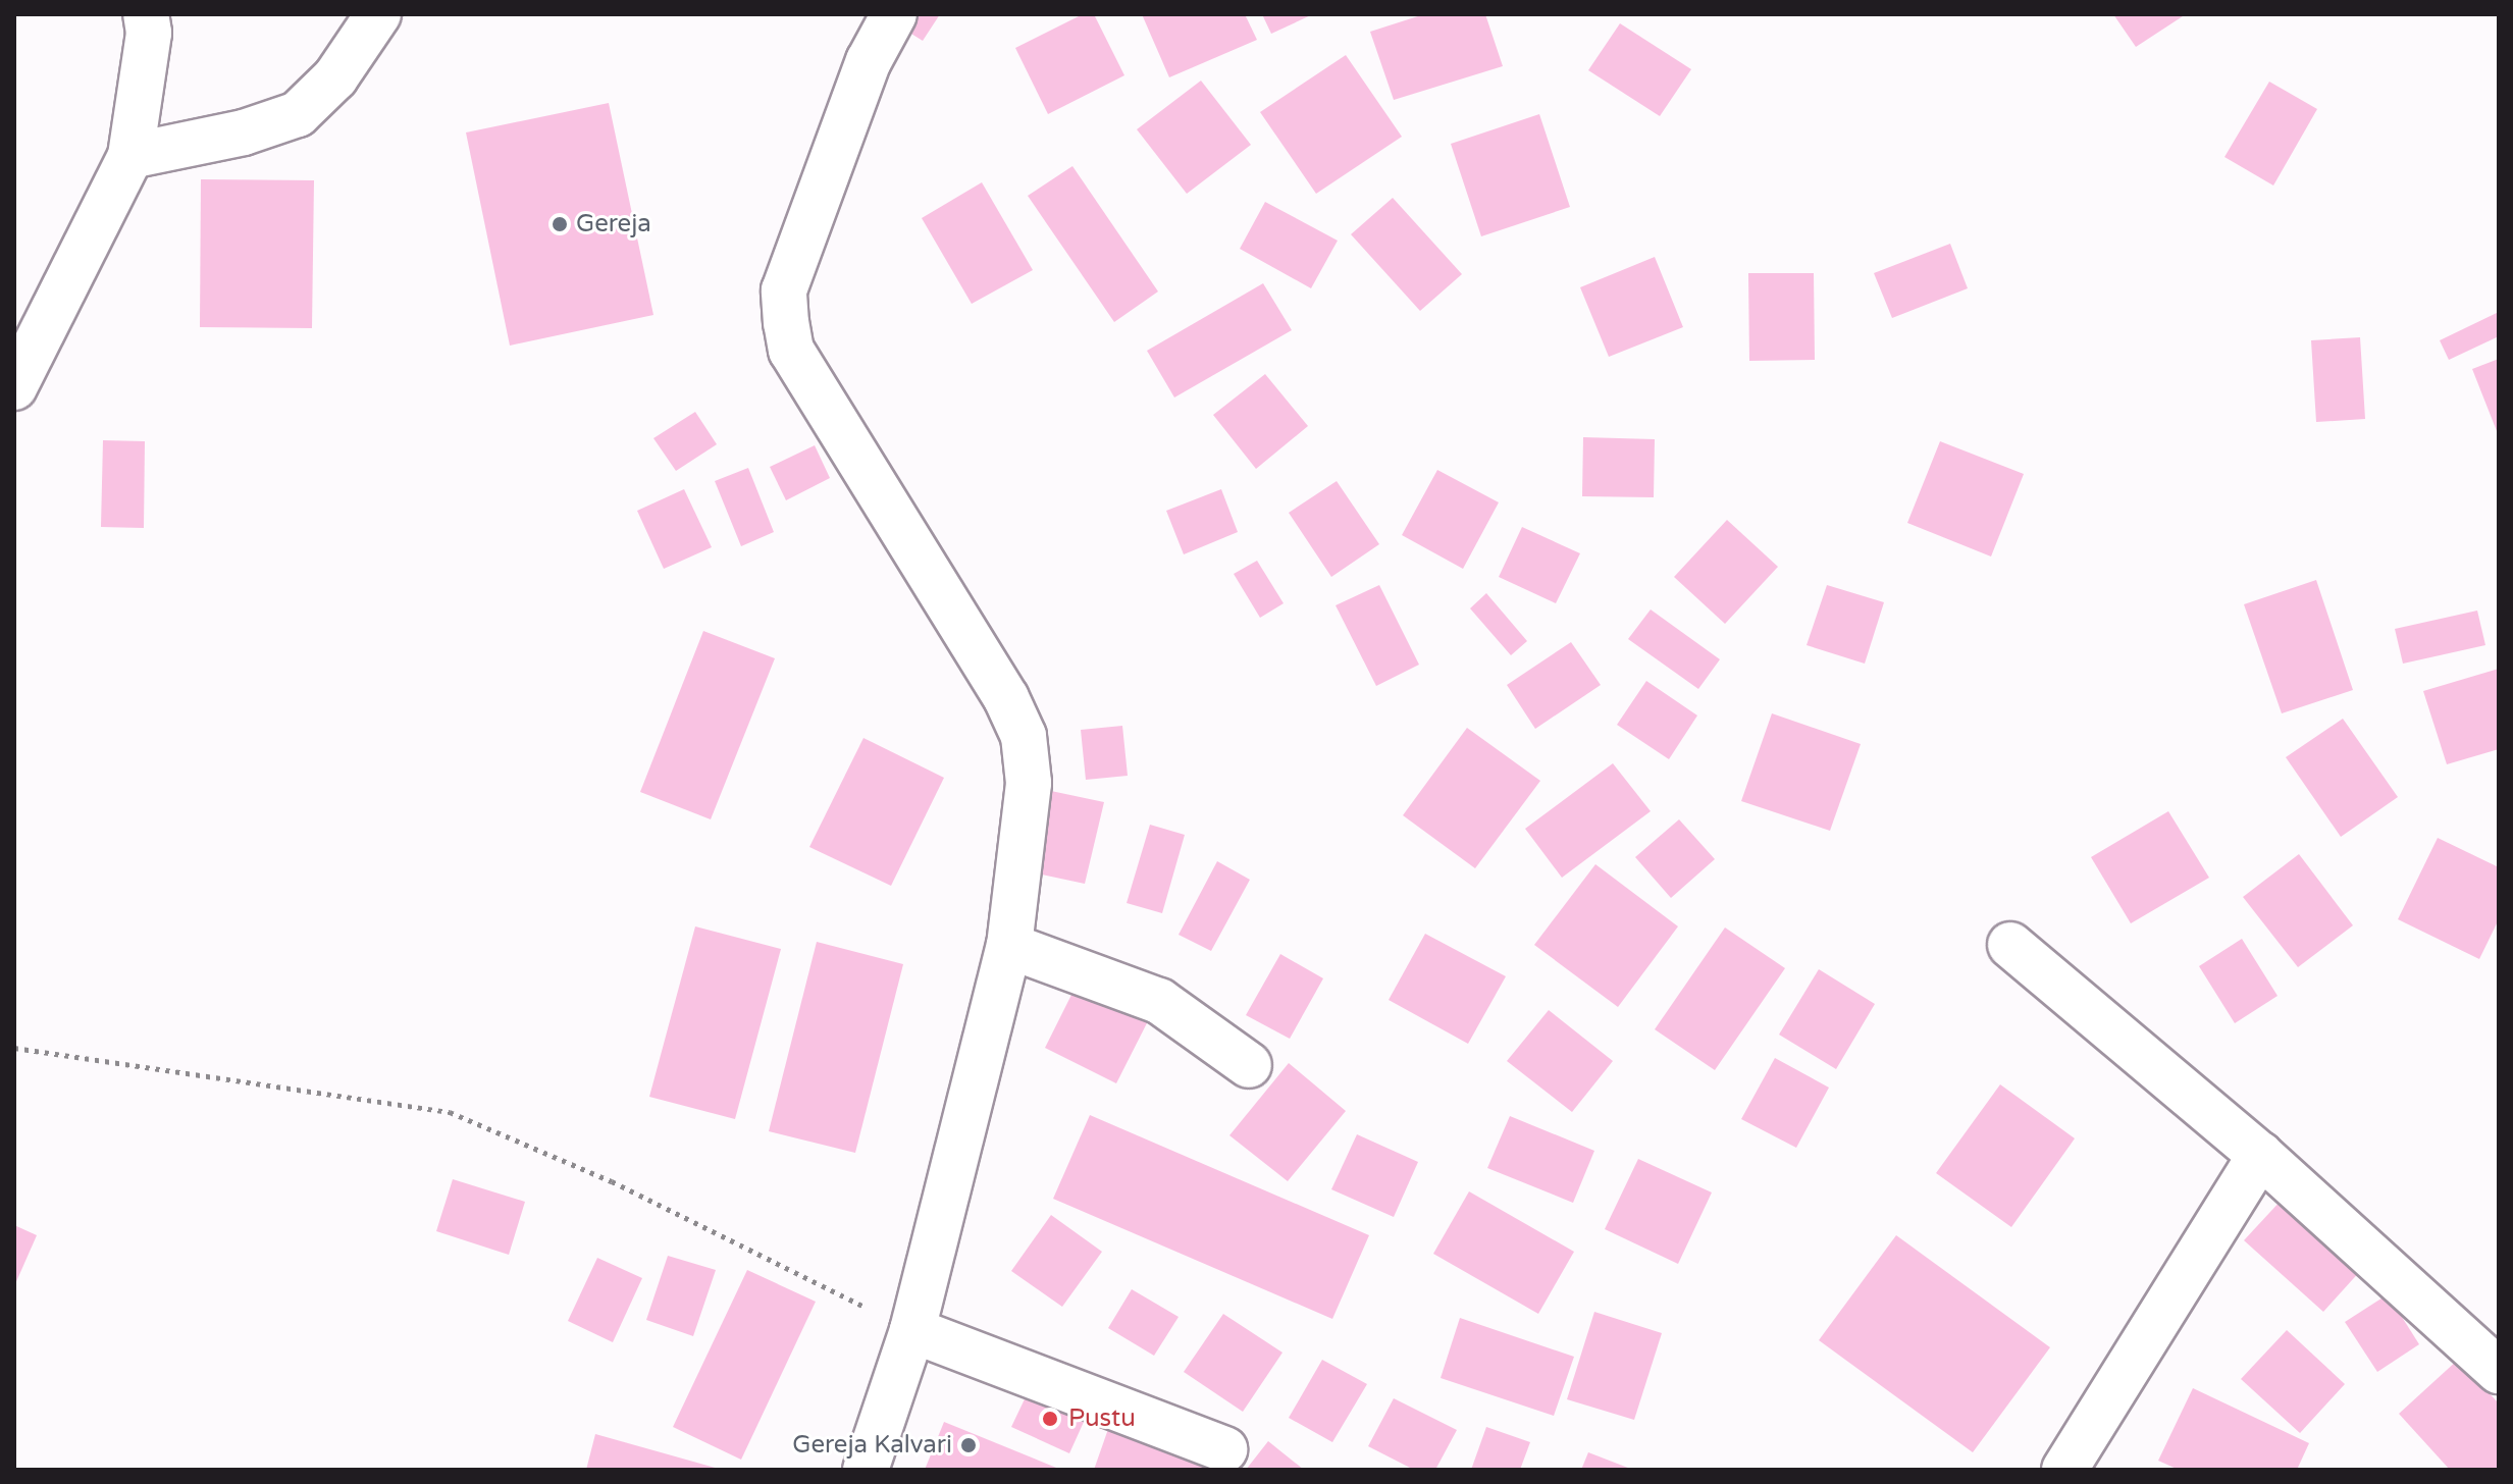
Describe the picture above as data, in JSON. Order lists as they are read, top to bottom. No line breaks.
{"places":["Gereja","Pustu","Gereja Kalvari"]}
